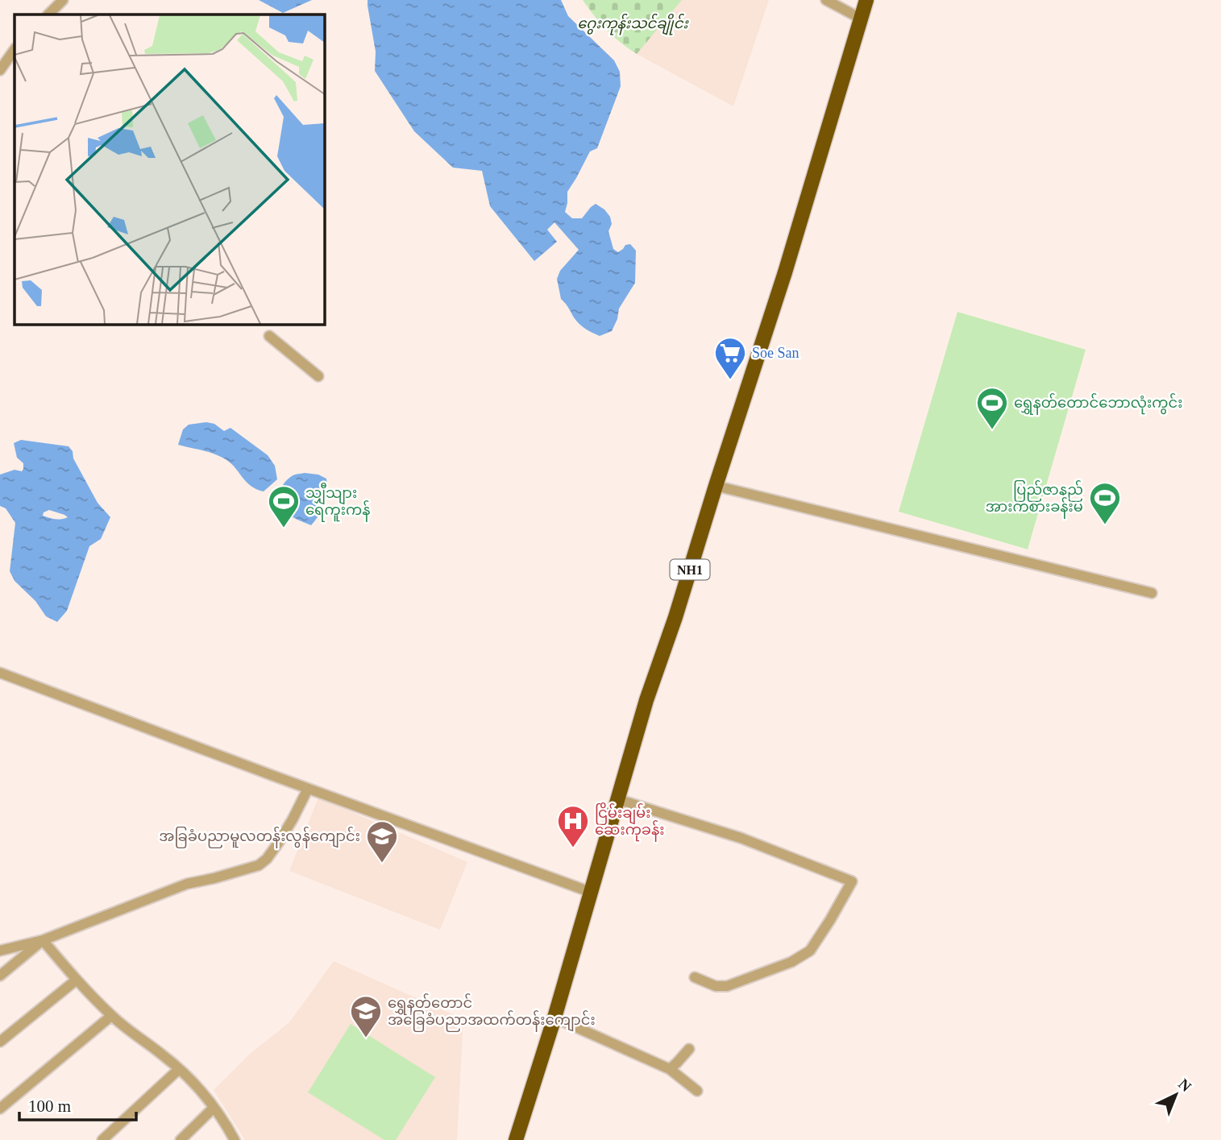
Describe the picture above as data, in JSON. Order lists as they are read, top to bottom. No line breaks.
{"streets":{"highway":["NH1"]},"parks":["ဂွေးကုန်းသင်ချိုင်း"],"places":{"supermarket":["Soe San"],"sports":["ရွှေနတ်တောင်ဘောလုံးကွင်း","ပြည်ဇာနည် အားကစားခန်းမ","သျှီသျား ရေကူးကန်"],"hospital":["ငြိမ်းချမ်း ဆေးကုခန်း"],"school or university":["အခြခံပညာမူလတန်းလွန်ကျောင်း","ရွှေနတ်တောင် အခြေခံပညာအထက်တန်းကျောင်း"]},"scale_bar":"100 m","north":"top right"}
